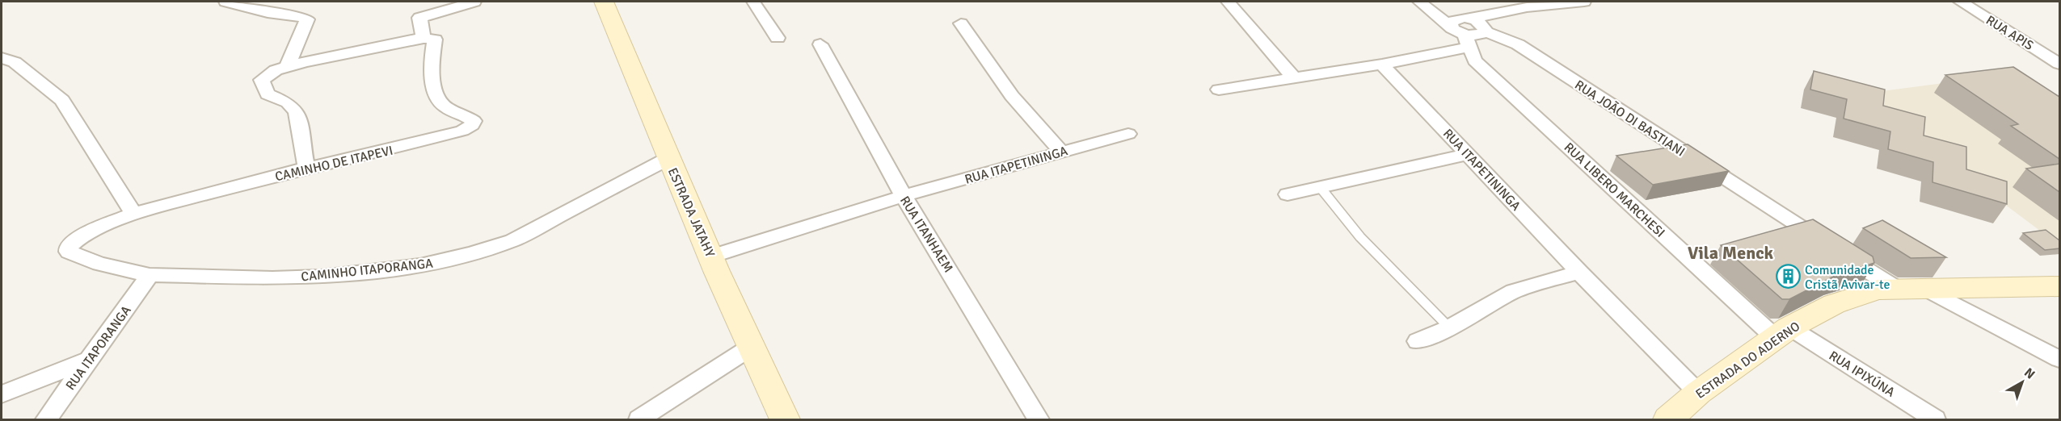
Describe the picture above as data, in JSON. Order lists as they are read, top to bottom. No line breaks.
{"streets":{"street":["RUA APIS","RUA JOÃO DI BASTIANI","CAMINHO DE ITAPEVI","RUA ITAPETININGA","RUA LIBERO MARCHESI","ESTRADA JATAHY","RUA ITANHAEM","CAMINHO ITAPORANGA","RUA ITAPORANGA","ESTRADA DO ADERNO","RUA IPIXÚNA"]},"crossings":[["RUA JOÃO DI BASTIANI","RUA LIBERO MARCHESI"],["RUA JOÃO DI BASTIANI","ESTRADA DO ADERNO"],["CAMINHO DE ITAPEVI","CAMINHO ITAPORANGA"],["RUA ITAPETININGA","ESTRADA JATAHY"],["RUA ITAPETININGA","RUA ITANHAEM"],["RUA ITAPETININGA","ESTRADA DO ADERNO"],["RUA LIBERO MARCHESI","ESTRADA DO ADERNO"],["RUA LIBERO MARCHESI","RUA IPIXÚNA"],["ESTRADA JATAHY","CAMINHO ITAPORANGA"],["CAMINHO ITAPORANGA","RUA ITAPORANGA"],["ESTRADA DO ADERNO","RUA IPIXÚNA"]],"districts":["Vila Menck"],"places":{"building":["Comunidade Cristã Avivar-te"]},"north":"top right"}
